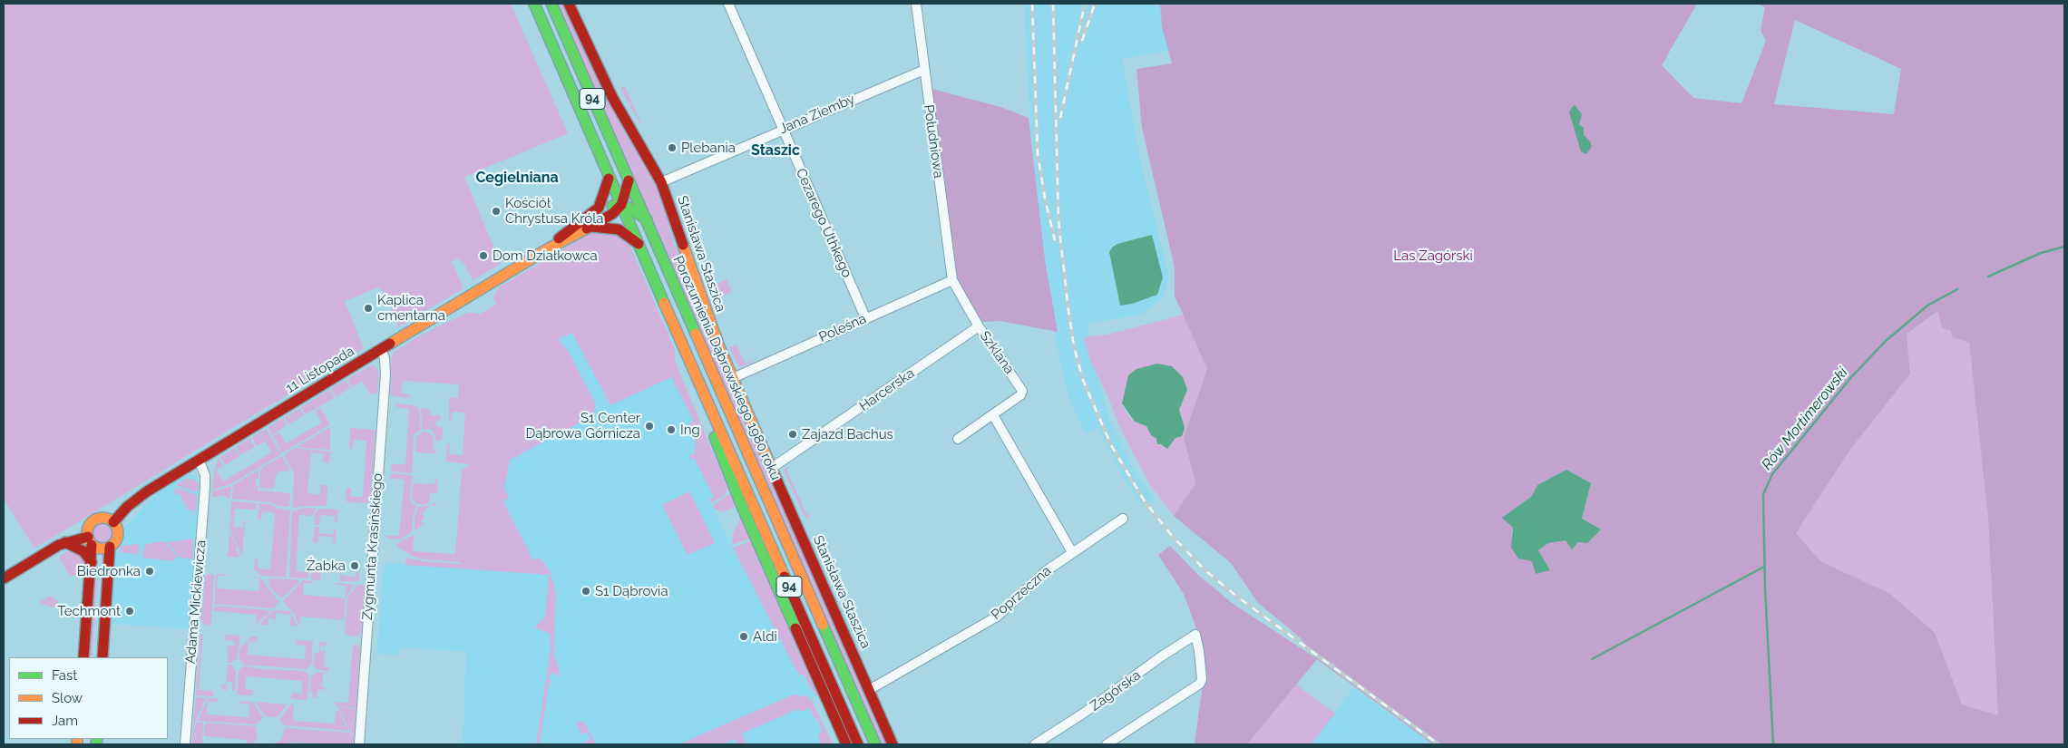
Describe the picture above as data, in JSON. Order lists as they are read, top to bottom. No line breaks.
{"streets":{"street":["94","Jana Ziemby","Południowa","Cezarego Uthkego","Stanisława Staszica","Poleśna","Szklana","Porozumienia Dąbrowskiego 1980 roku","11 Listopada","Harcerska","Zygmunta Krasińskiego","Poprzeczna","Adama Mickiewicza","Zagórska"]},"crossings":[["94","11 Listopada"],["Jana Ziemby","Południowa"],["Jana Ziemby","Cezarego Uthkego"],["Jana Ziemby","Stanisława Staszica"],["Południowa","Poleśna"],["Południowa","Szklana"],["Cezarego Uthkego","Poleśna"],["Stanisława Staszica","Poleśna"],["Stanisława Staszica","Harcerska"],["Stanisława Staszica","Poprzeczna"],["Poleśna","Szklana"],["Szklana","Harcerska"],["11 Listopada","Zygmunta Krasińskiego"],["11 Listopada","Adama Mickiewicza"]],"districts":["Staszic","Cegielniana"],"water":["Rów Mortimerowski"],"parks":["Las Zagórski"],"places":["Plebania","Kościół Chrystusa Króla","Dom Działkowca","Kaplica cmentarna","S1 Center Dąbrowa Górnicza","Ing","Zajazd Bachus","Żabka","Biedronka","S1 Dąbrovia","Techmont","Aldi"],"legend":["Fast","Slow","Jam"]}
